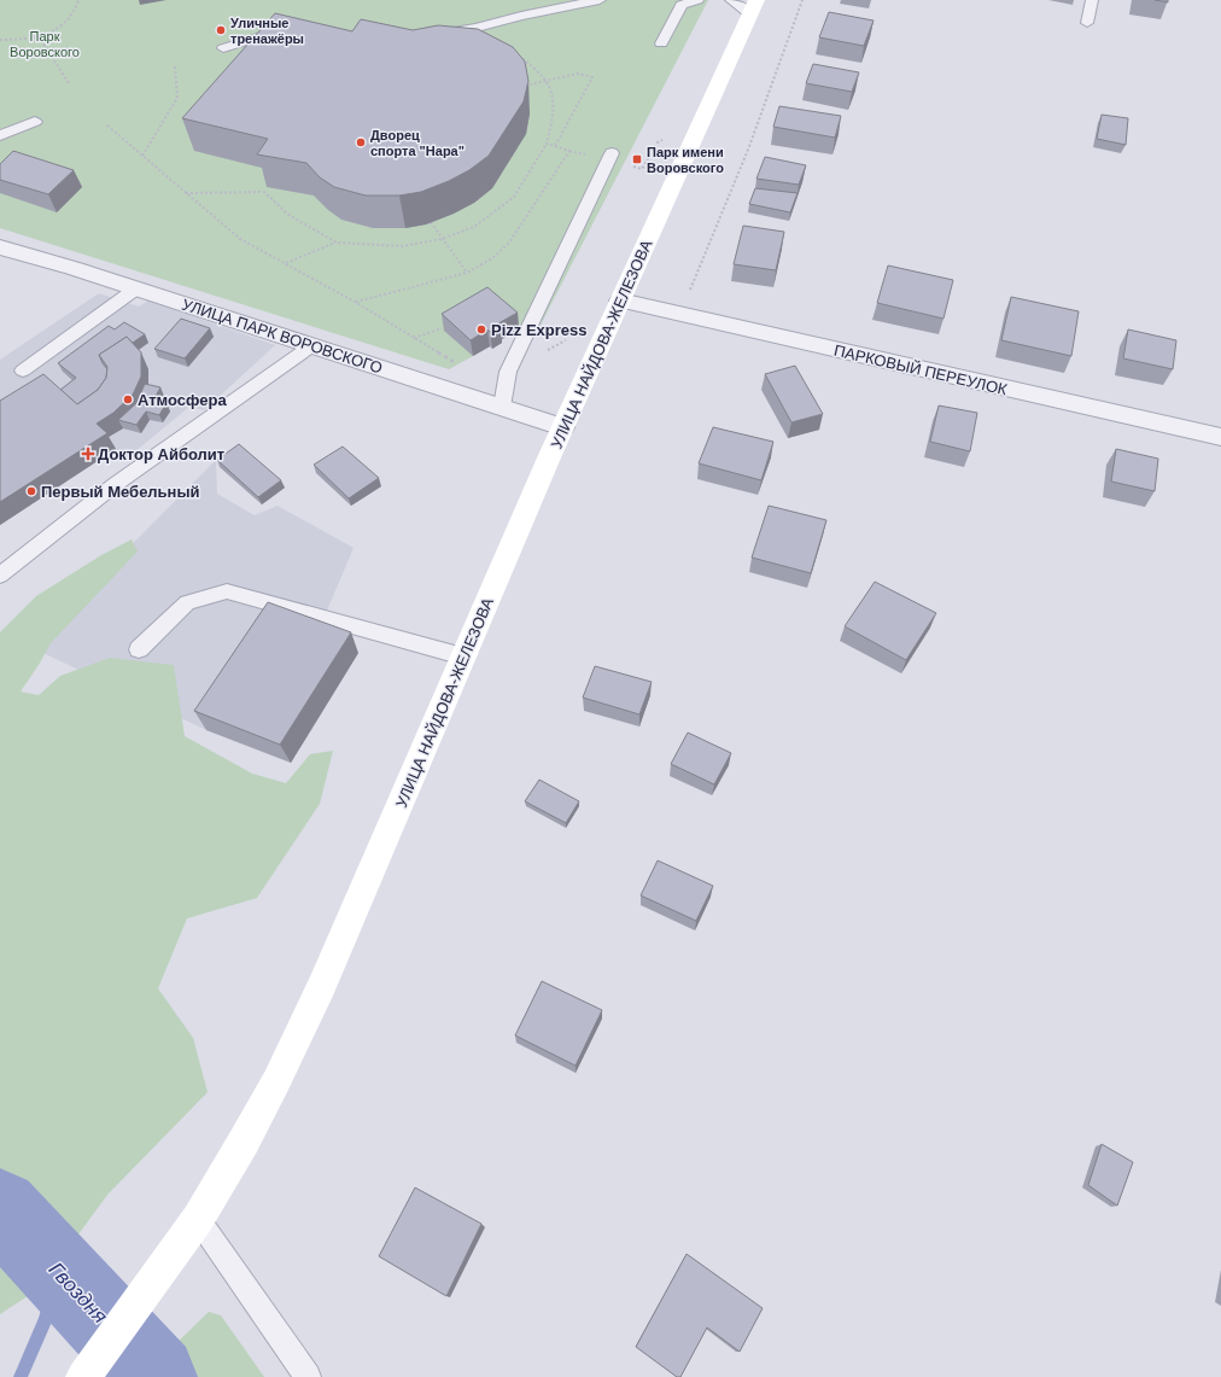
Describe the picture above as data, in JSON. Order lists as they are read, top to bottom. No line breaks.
{"streets":{"main road":["УЛИЦА НАЙДОВА-ЖЕЛЕЗОВА"],"street":["УЛИЦА ПАРК ВОРОВСКОГО","ПАРКОВЫЙ ПЕРЕУЛОК"]},"crossings":[["УЛИЦА ПАРК ВОРОВСКОГО","УЛИЦА НАЙДОВА-ЖЕЛЕЗОВА"],["УЛИЦА НАЙДОВА-ЖЕЛЕЗОВА","ПАРКОВЫЙ ПЕРЕУЛОК"]],"water":["Гвоздня"],"parks":["Парк Воровского"],"places":{"other":["Уличные тренажёры","Дворец спорта \"Нара\"","Pizz Express","Атмосфера","Первый Мебельный"],"transit":["Парк имени Воровского"],"health":["Доктор Айболит"]}}
